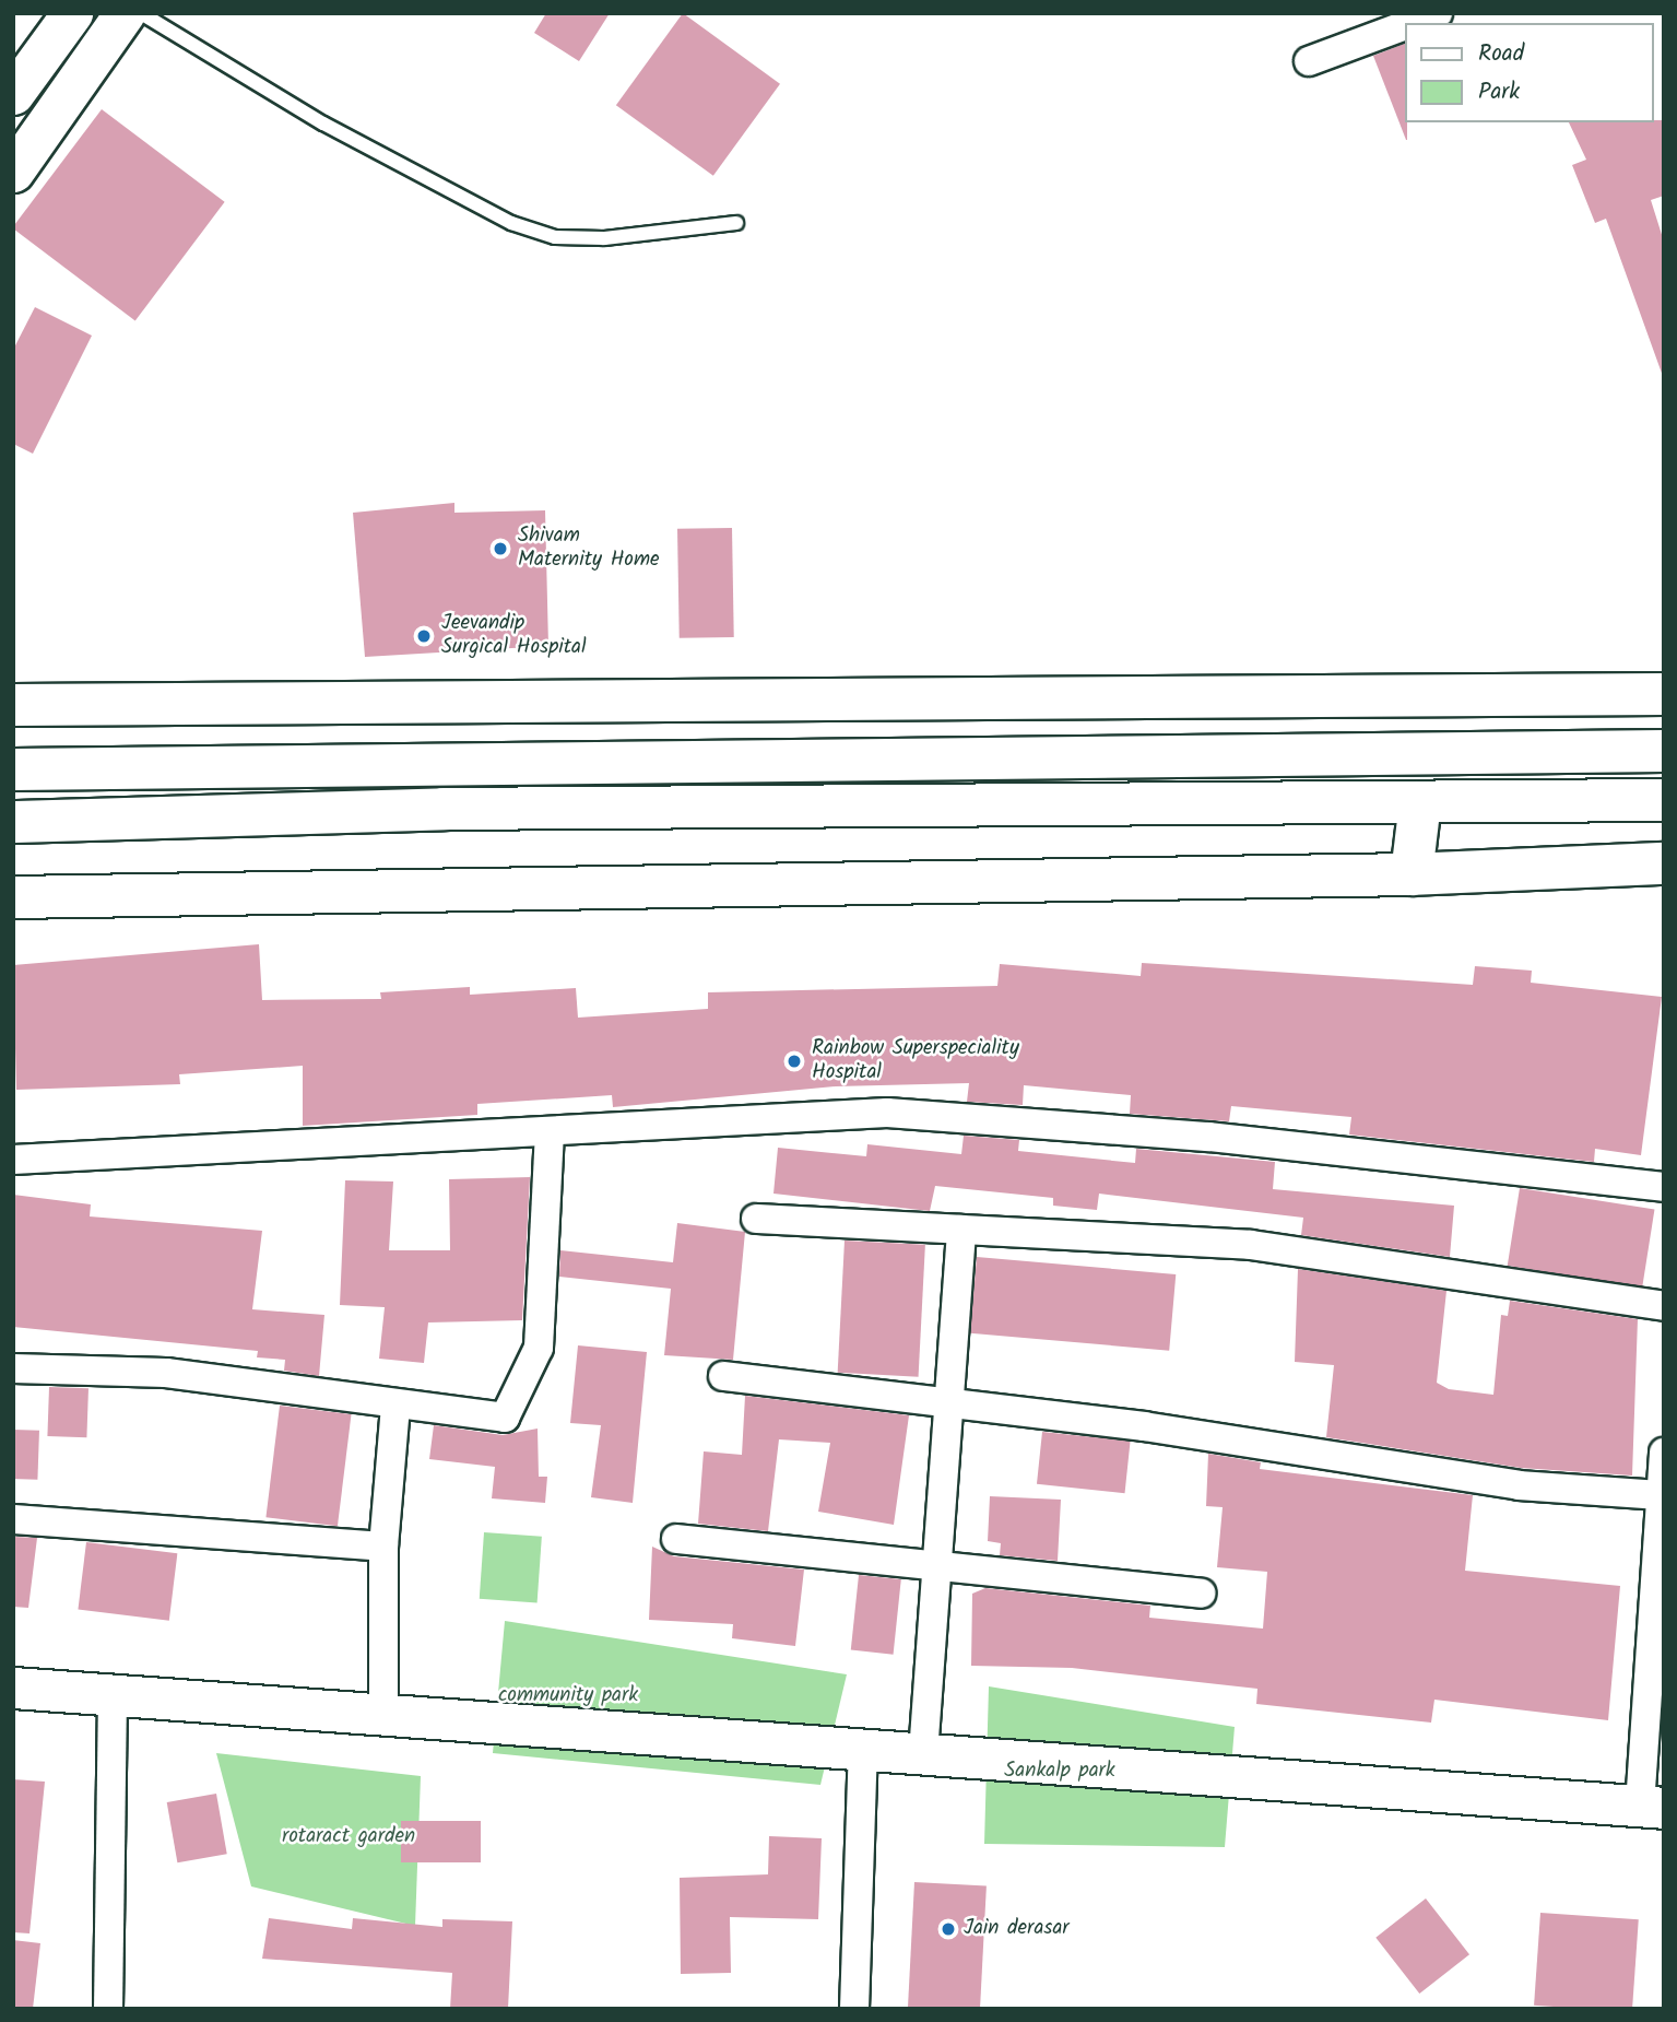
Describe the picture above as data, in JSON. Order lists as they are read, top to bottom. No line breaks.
{"parks":["community park","Sankalp park","rotaract garden"],"places":["Shivam Maternity Home","Jeevandip Surgical Hospital","Rainbow Superspeciality Hospital","Jain derasar"],"legend":["Road","Park"]}
